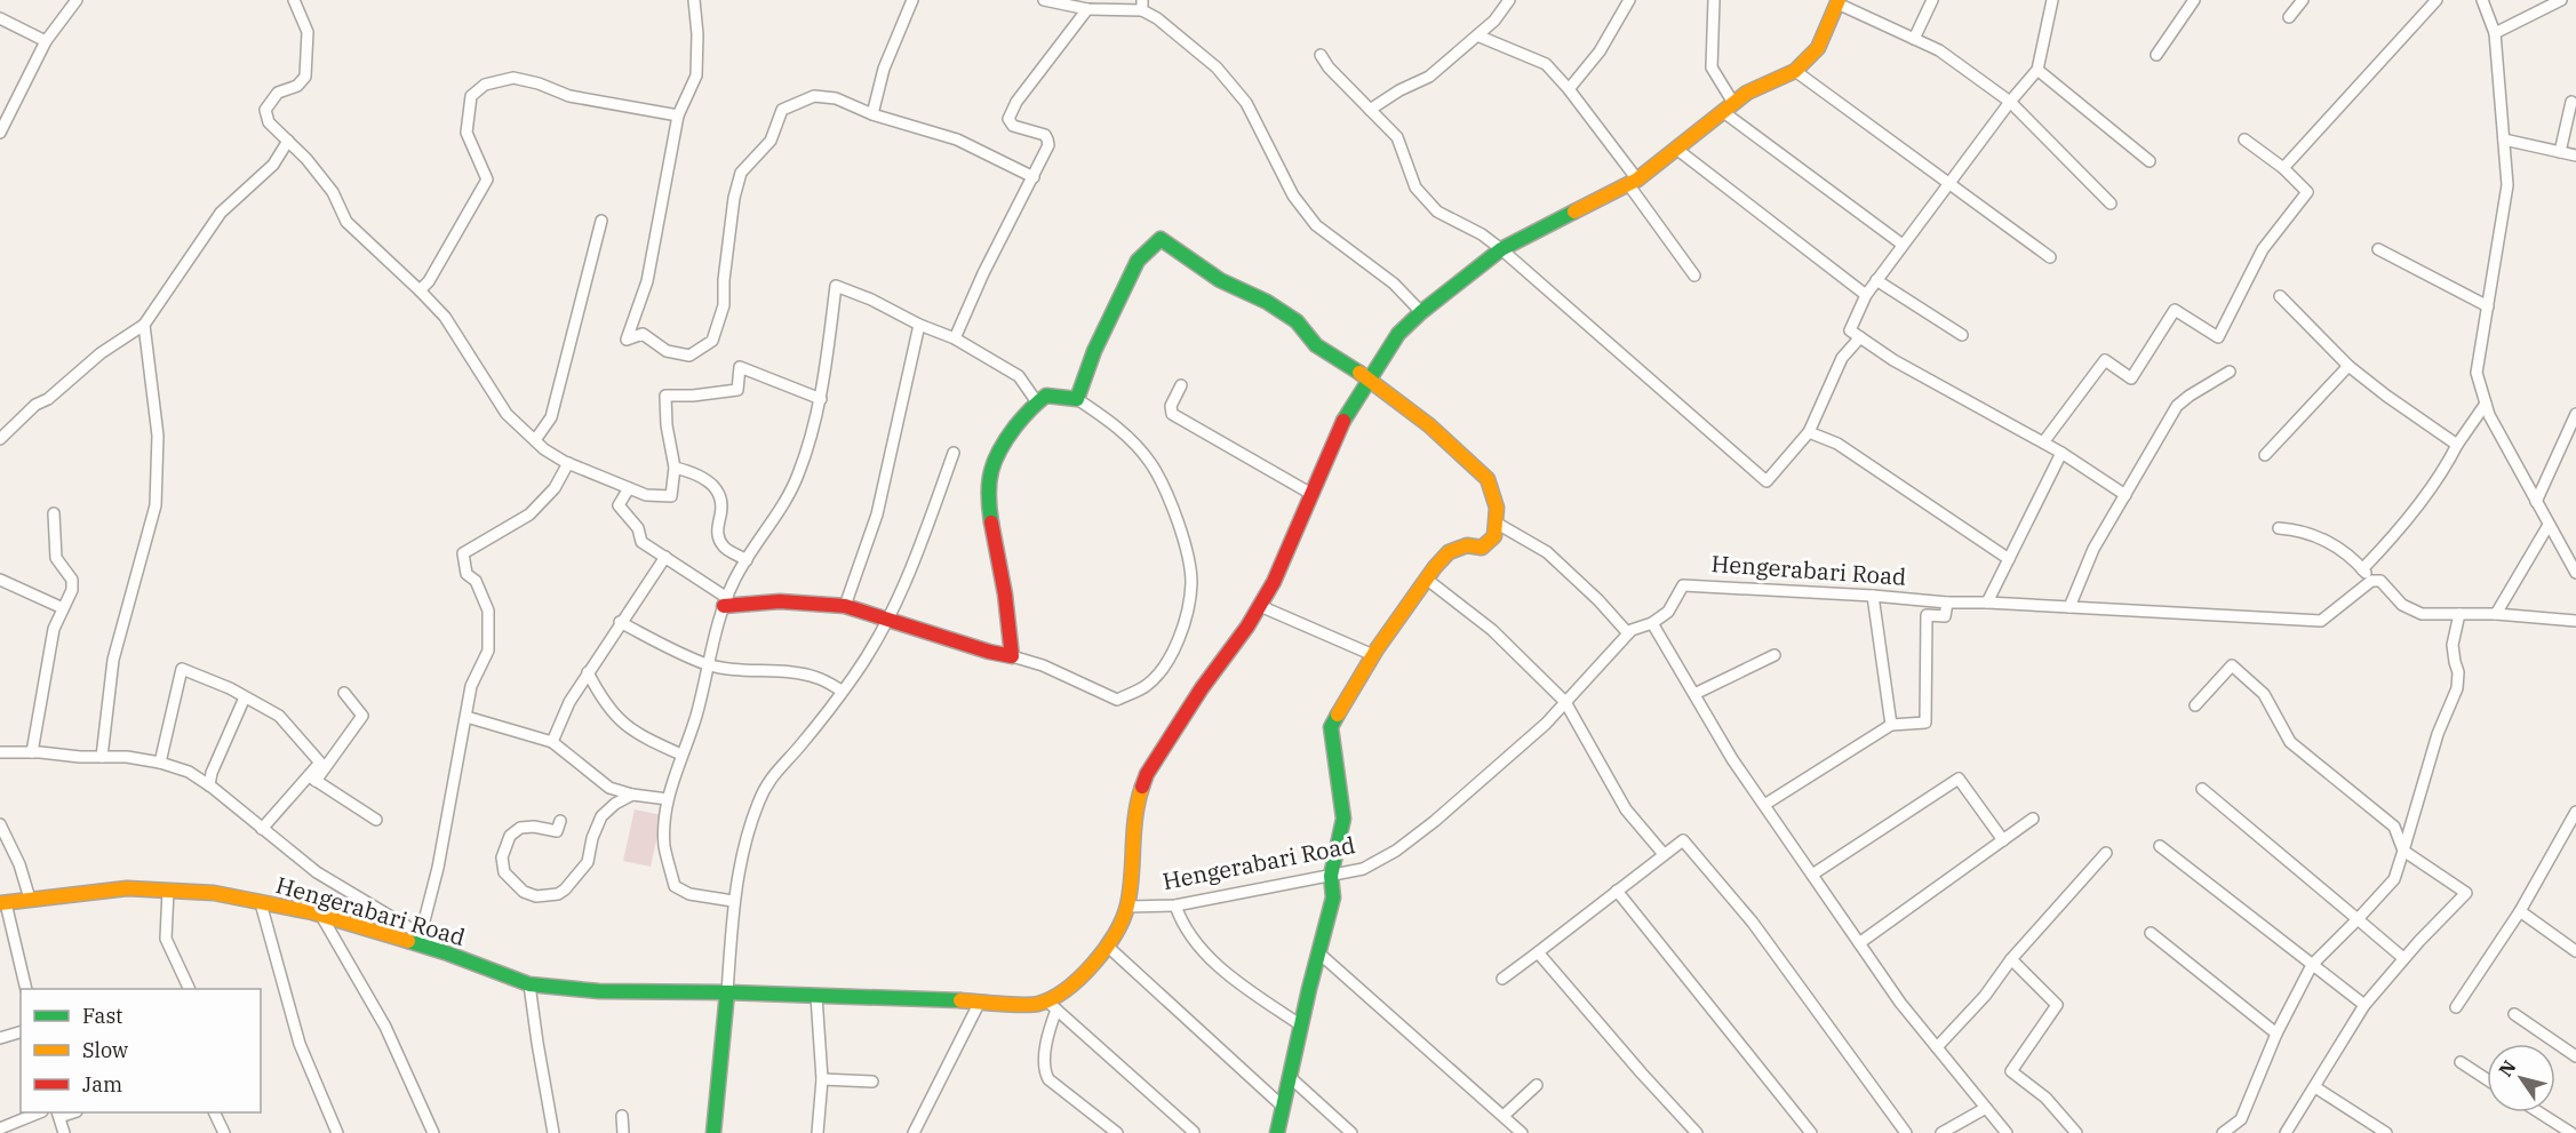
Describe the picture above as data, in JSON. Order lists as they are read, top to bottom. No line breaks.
{"streets":{"main road":["Hengerabari Road"]},"legend":["Fast","Slow","Jam"],"north":"top left"}
